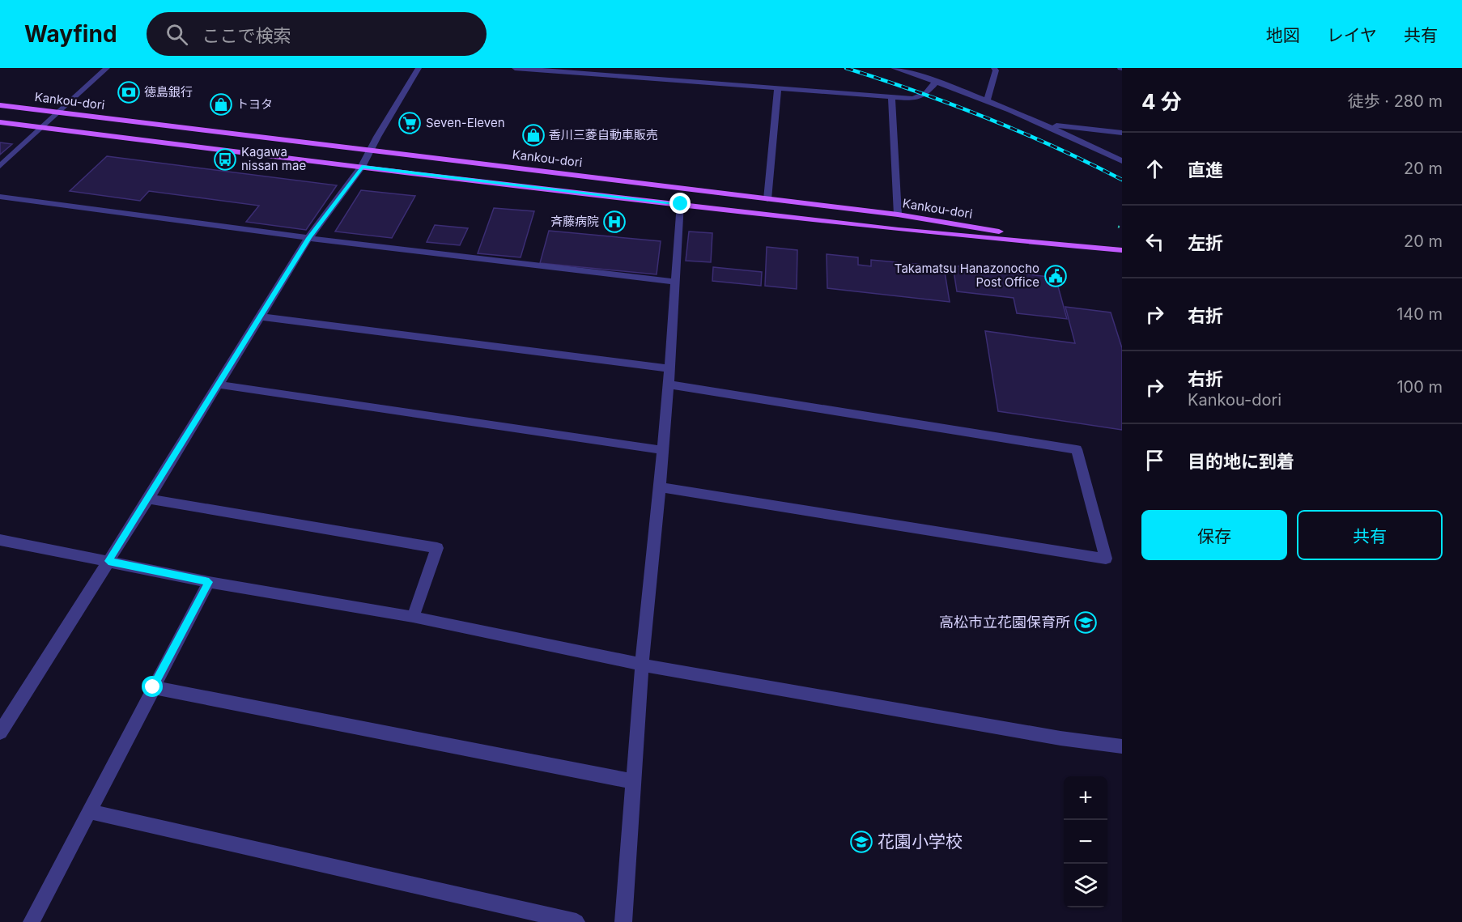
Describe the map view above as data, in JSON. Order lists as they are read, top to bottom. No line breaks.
{"streets":{"main road":["Kankou-dori"]},"places":{"bank":["徳島銀行"],"shop":["トヨタ","香川三菱自動車販売"],"supermarket":["Seven-Eleven"],"bus stop":["Kagawa nissan mae"],"hospital":["斉藤病院"],"public building":["Takamatsu Hanazonocho Post Office"],"school or university":["高松市立花園保育所","花園小学校"]},"page":{"header":"Wayfind","search":"ここで検索","nav":["地図","レイヤ","共有"],"heading":["4 分","徒歩 · 280 m"],"list":[["直進","20 m"],["左折","20 m"],["右折","140 m"],["右折","Kankou-dori","100 m"],"目的地に到着"],"buttons":["保存","共有"],"map_buttons":["+","−"]}}
